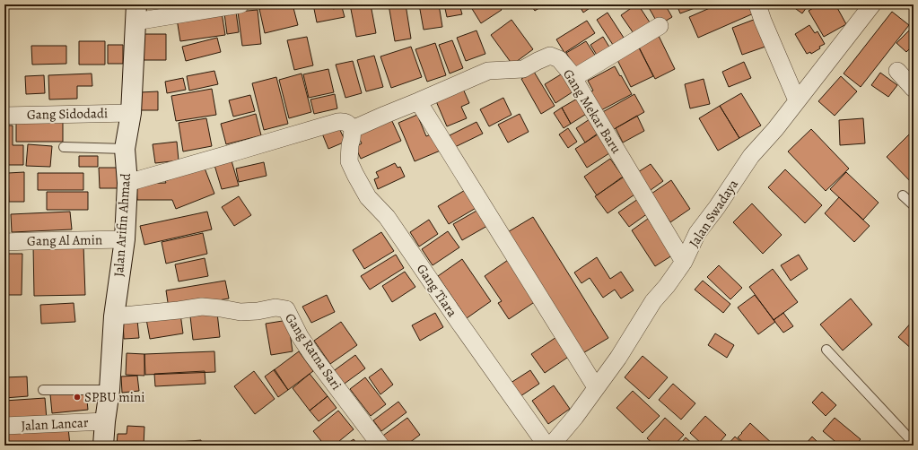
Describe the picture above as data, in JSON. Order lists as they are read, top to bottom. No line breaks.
{"streets":{"street":["Gang Mekar Baru","Gang Sidodadi","Jalan Swadaya","Jalan Arifin Ahmad","Gang Al Amin","Gang Tiara","Gang Ratna Sari","Jalan Lancar"]},"crossings":[["Gang Mekar Baru","Jalan Swadaya"],["Gang Mekar Baru","Gang Tiara"],["Gang Sidodadi","Jalan Arifin Ahmad"],["Jalan Arifin Ahmad","Gang Al Amin"],["Jalan Arifin Ahmad","Gang Ratna Sari"],["Jalan Arifin Ahmad","Jalan Lancar"]],"places":["SPBU mini"]}
